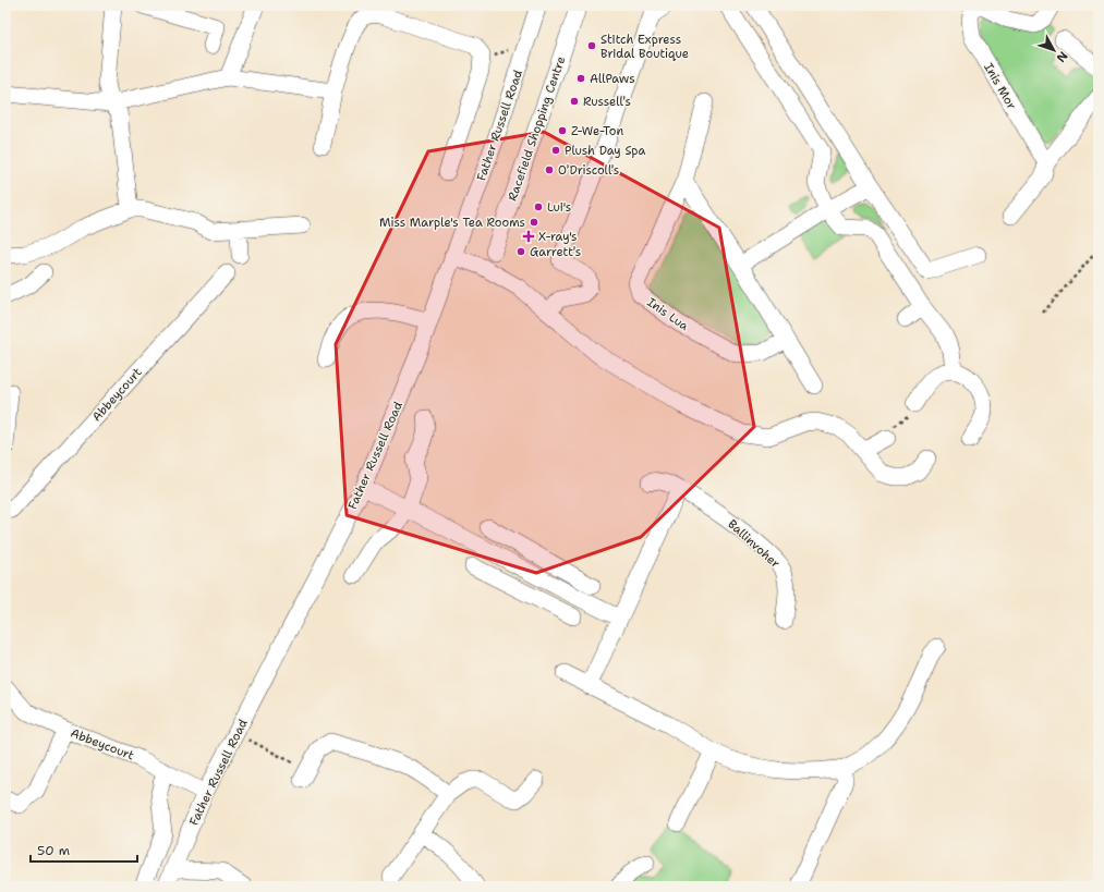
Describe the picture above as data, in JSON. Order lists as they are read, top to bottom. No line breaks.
{"streets":{"street":["Inis Mor","Father Russell Road","Racefield Shopping Centre","Inis Lua","Abbeycourt","Ballinvoher"]},"crossings":[["Father Russell Road","Abbeycourt"]],"places":{"other":["Stitch Express Bridal Boutique","AllPaws","Russell's","Z-We-Ton","Plush Day Spa","O'Driscoll's","Lui's","Miss Marple's Tea Rooms","Garrett's"],"health":["X-ray's"]},"scale_bar":"50 m","north":"bottom right"}
